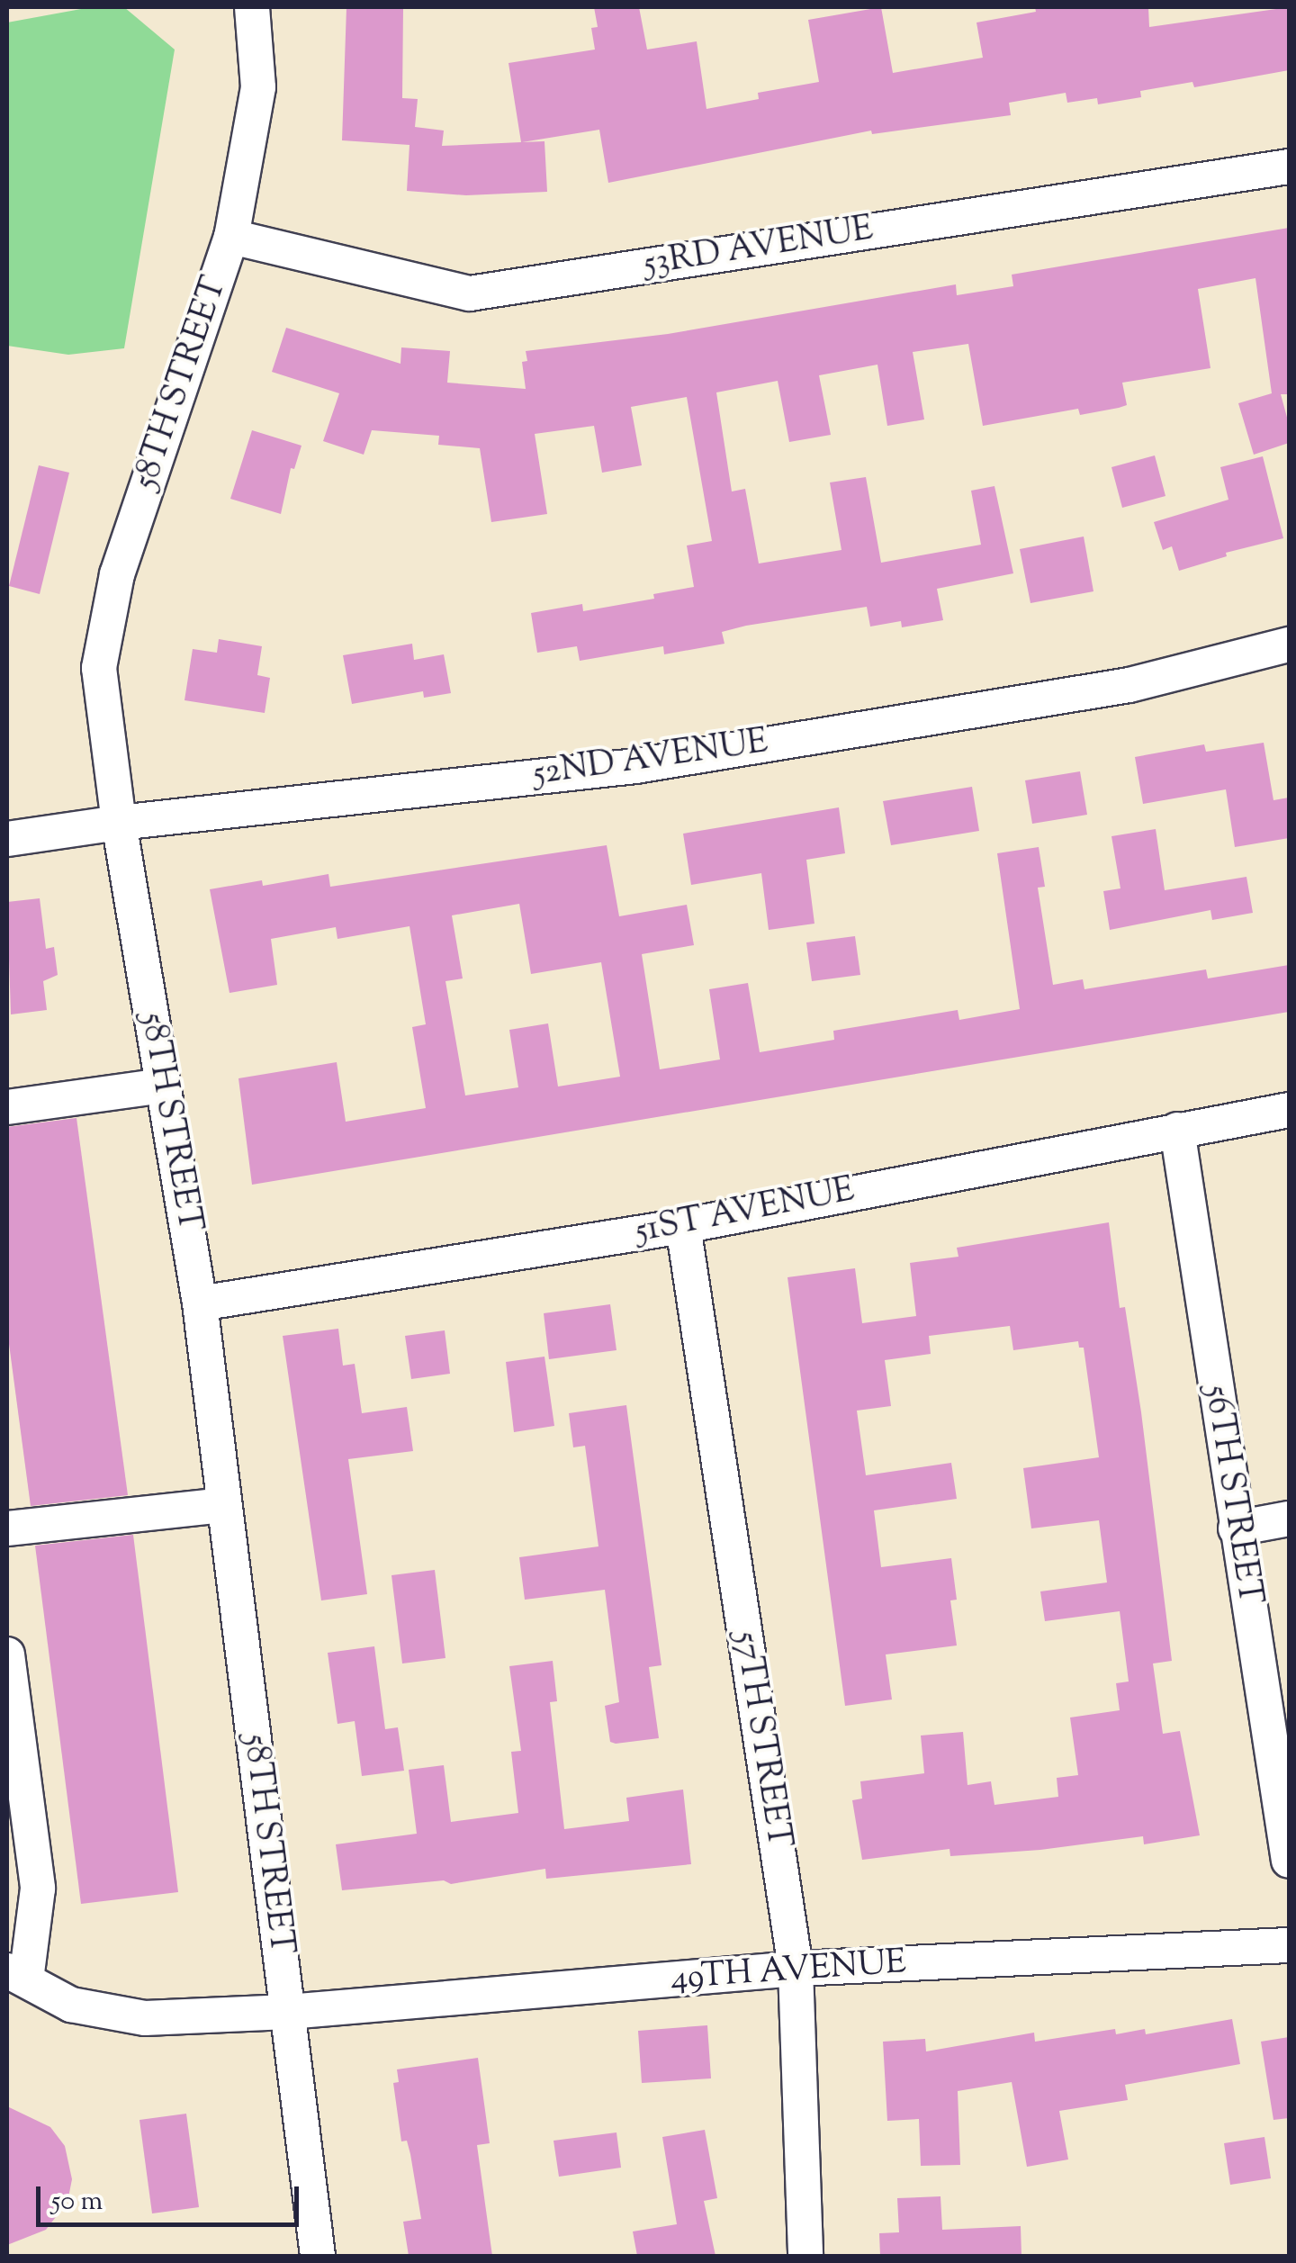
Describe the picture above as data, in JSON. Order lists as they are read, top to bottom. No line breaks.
{"streets":{"street":["53RD AVENUE","58TH STREET","52ND AVENUE","51ST AVENUE","56TH STREET","57TH STREET","49TH AVENUE"]},"crossings":[["53RD AVENUE","58TH STREET"],["58TH STREET","52ND AVENUE"],["58TH STREET","51ST AVENUE"],["58TH STREET","49TH AVENUE"],["51ST AVENUE","56TH STREET"],["51ST AVENUE","57TH STREET"],["57TH STREET","49TH AVENUE"]],"scale_bar":"50 m"}
